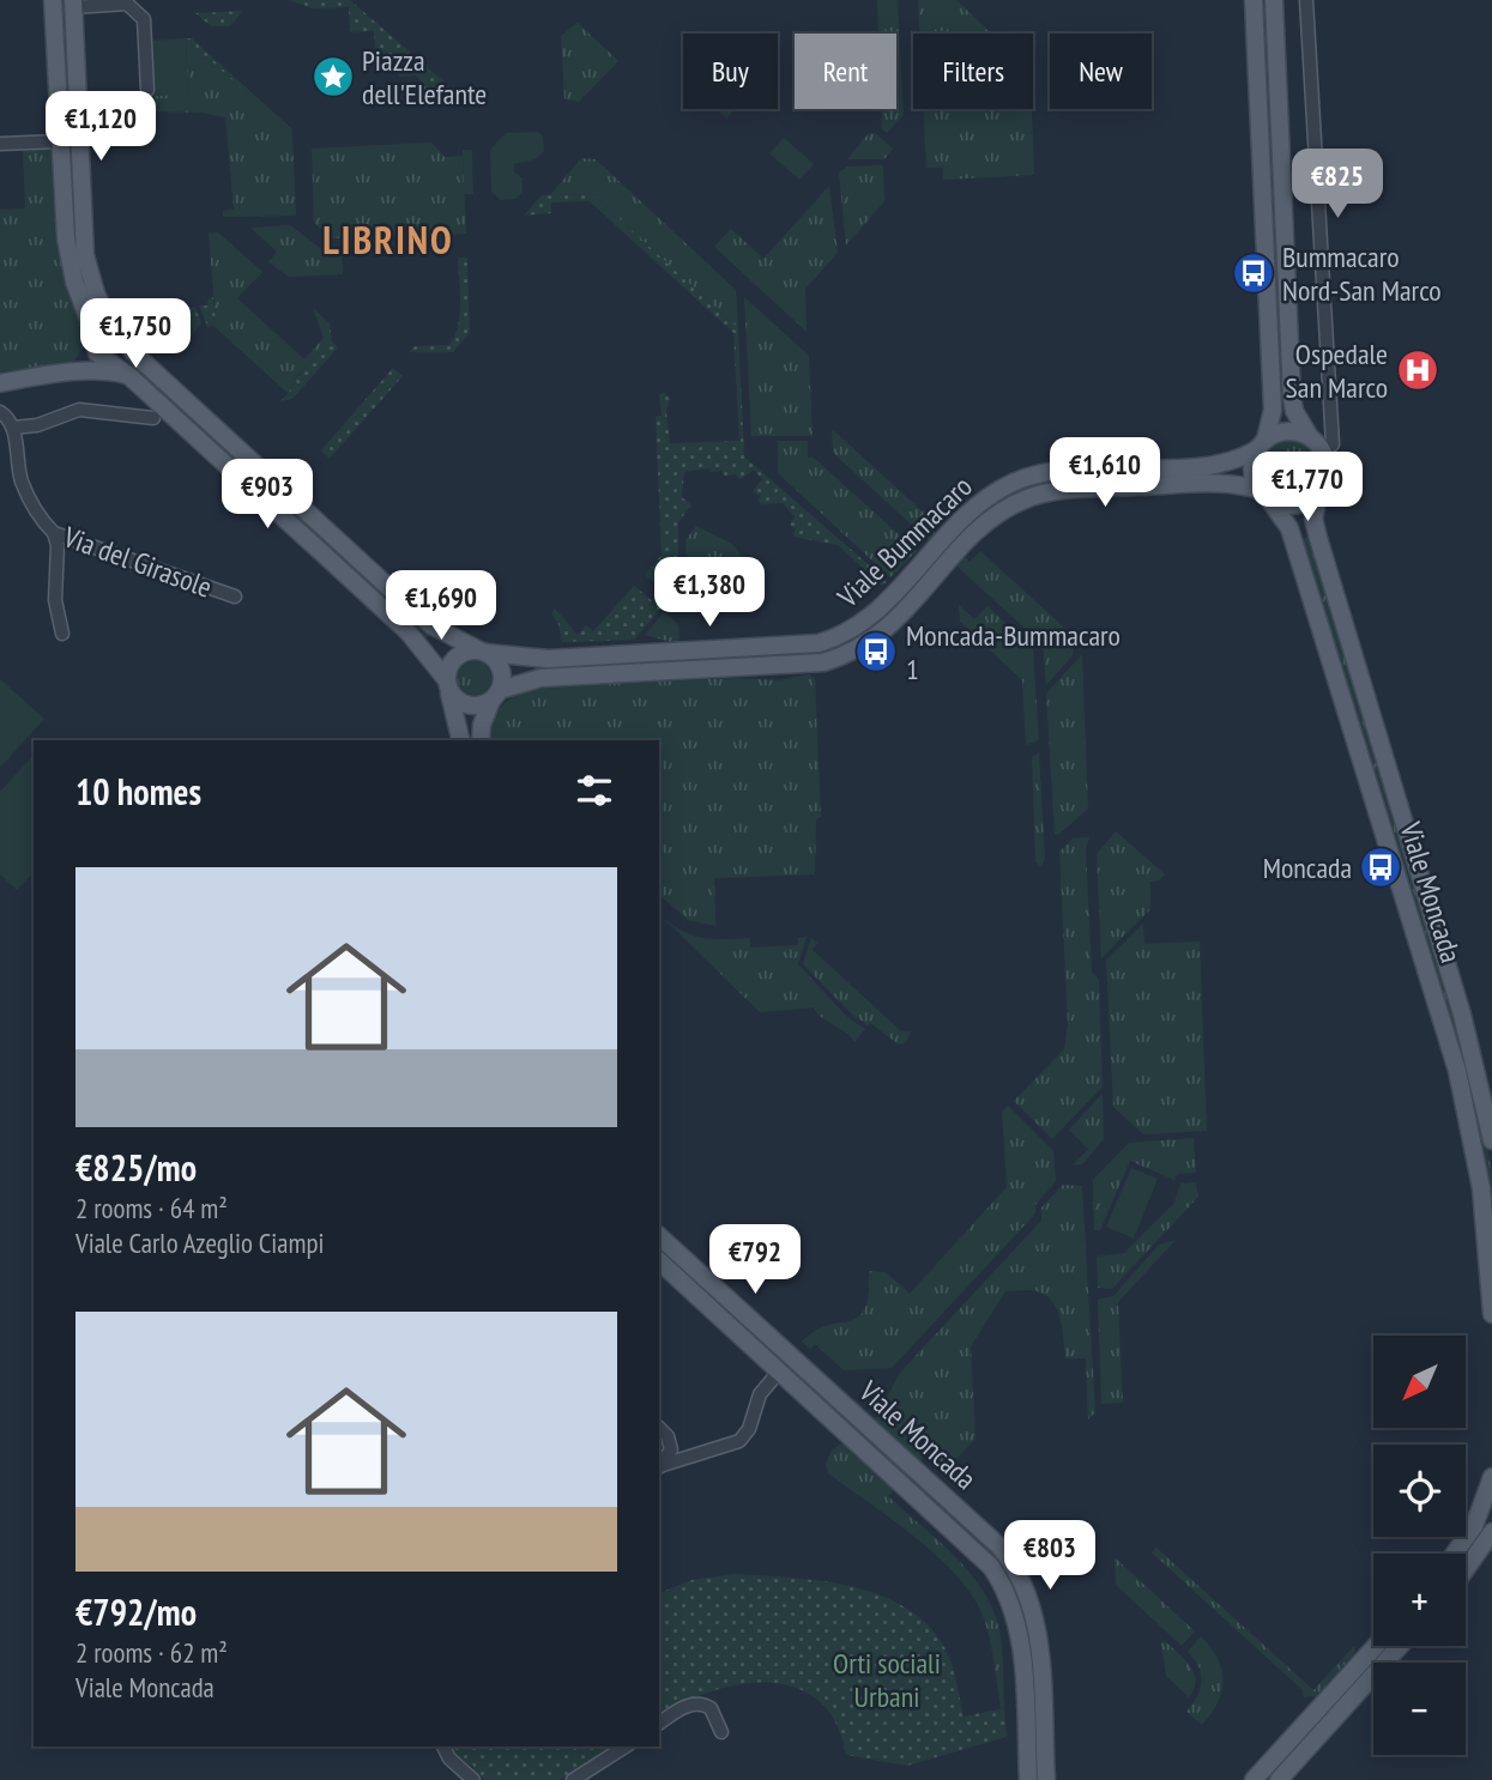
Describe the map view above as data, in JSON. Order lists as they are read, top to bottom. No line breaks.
{"streets":{"main road":["Viale Bummacaro","Viale Moncada"],"street":["Via del Girasole"]},"crossings":[["Viale Bummacaro","Viale Moncada"]],"districts":["LIBRINO"],"parks":["Orti sociali Urbani"],"places":{"place":["Piazza dell'Elefante"],"bus stop":["Bummacaro Nord-San Marco","Moncada-Bummacaro 1","Moncada"],"hospital":["Ospedale San Marco"]},"north":"bottom left","page":{"chip":["Buy","Rent","Filters","New"],"price":["€1,120","€825","€1,750","€1,610","€1,770","€903","€1,380","€1,690","€792","€803"],"heading":"10 homes","list":[{"name":"€825/mo","note":"2 rooms · 64 m² · Viale Carlo Azeglio Ciampi"},{"name":"€792/mo","note":"2 rooms · 62 m² · Viale Moncada"}],"map_buttons":["+","−"]}}
